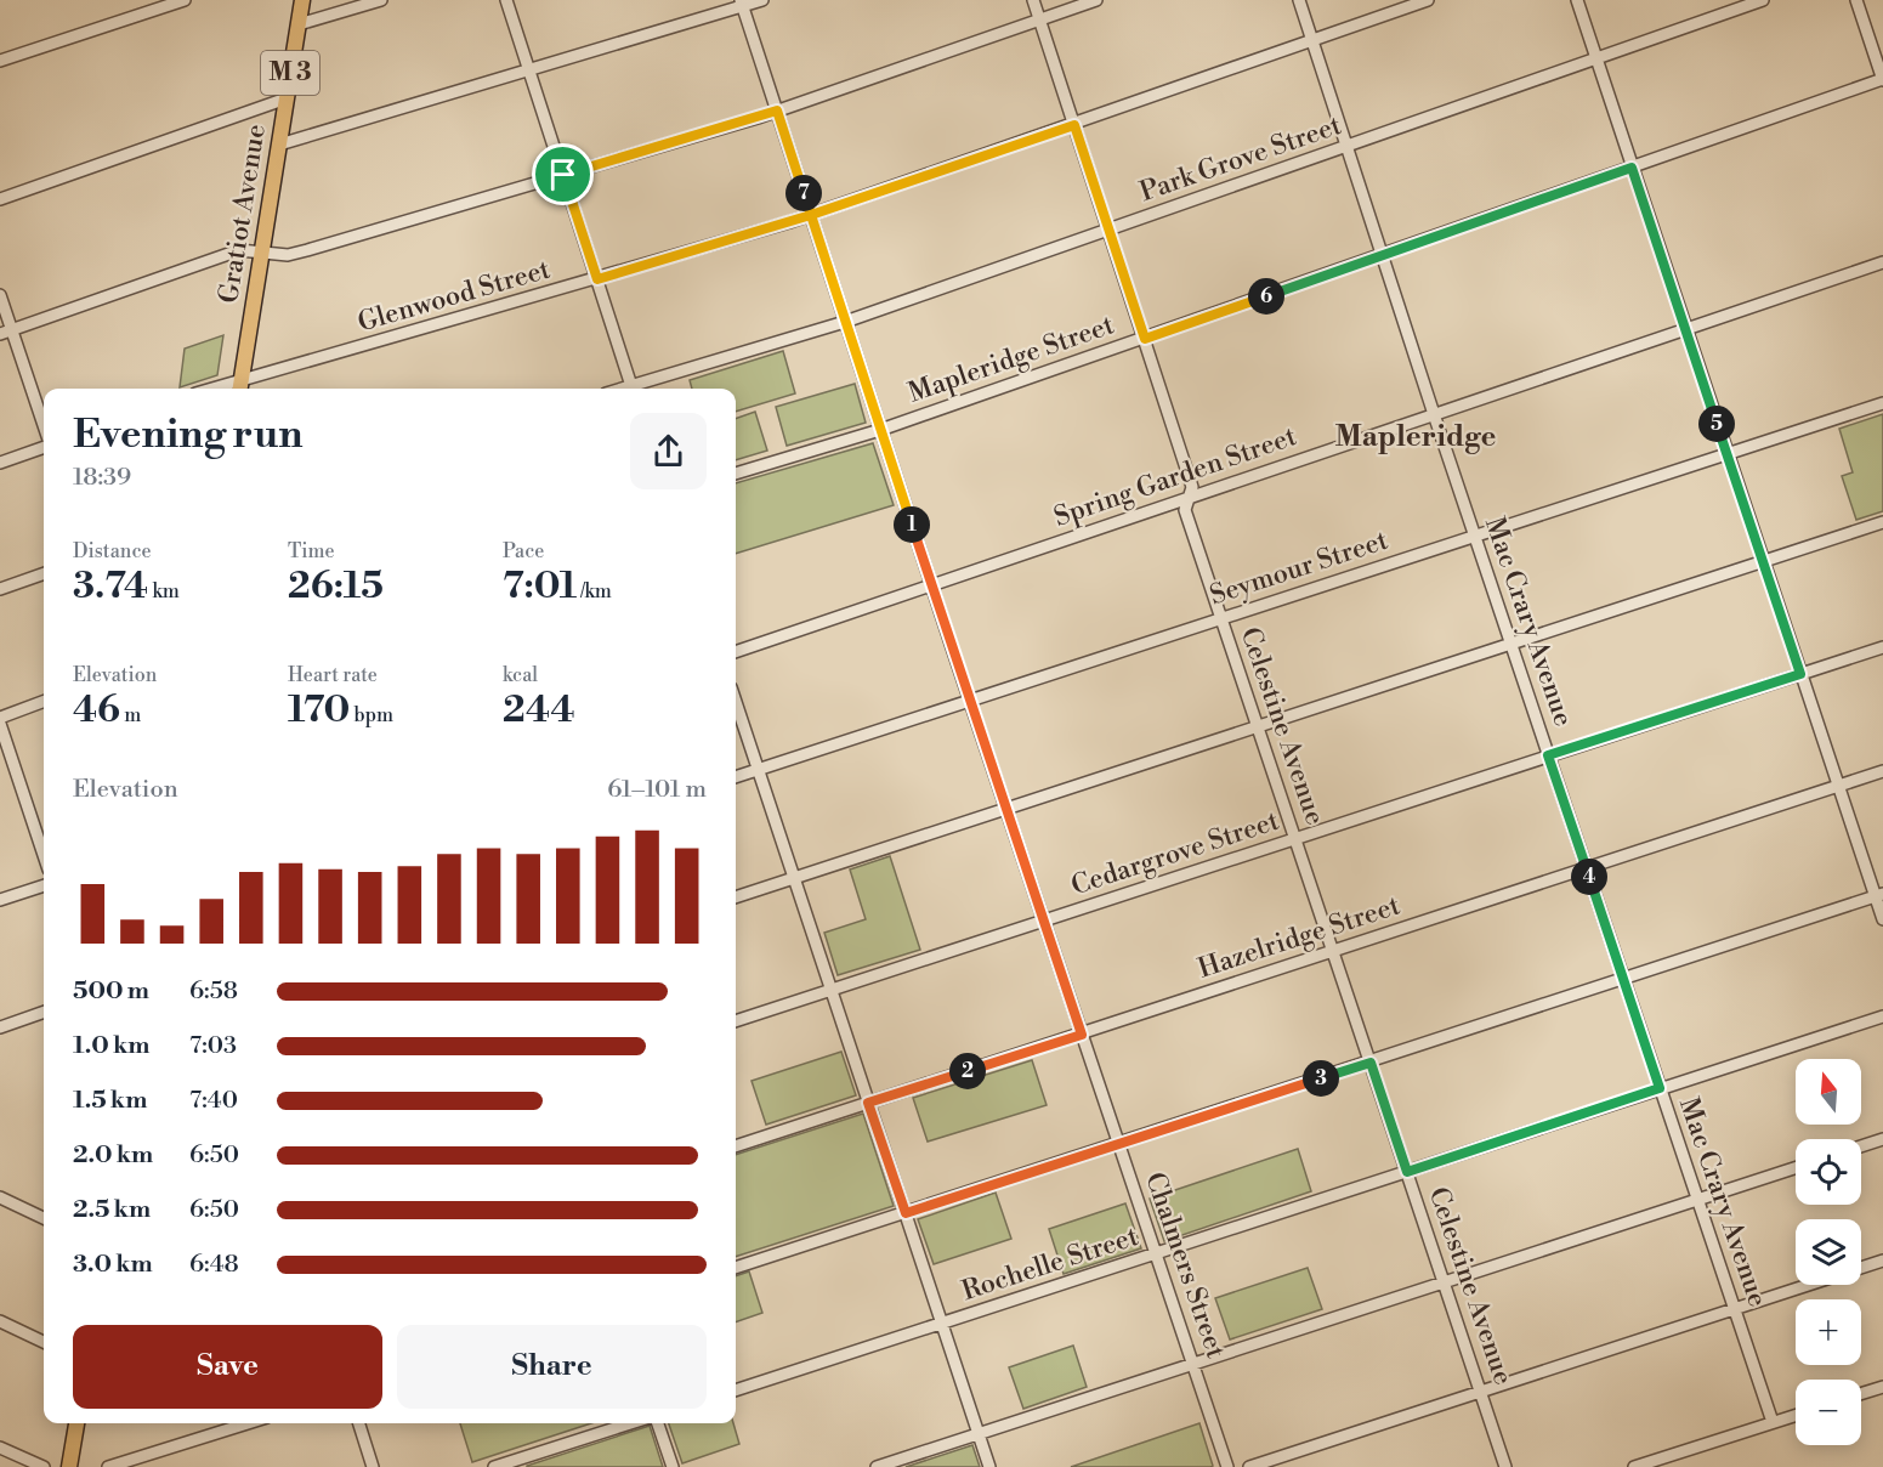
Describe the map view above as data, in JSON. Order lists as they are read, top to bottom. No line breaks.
{"streets":{"main road":["M 3","Gratiot Avenue"],"street":["Park Grove Street","Glenwood Street","Mapleridge Street","Spring Garden Street","Seymour Street","Mac Crary Avenue","Celestine Avenue","Cedargrove Street","Hazelridge Street","Rochelle Street","Chalmers Street"]},"crossings":[["Park Grove Street","Mac Crary Avenue"],["Park Grove Street","Celestine Avenue"],["Park Grove Street","Chalmers Street"],["Gratiot Avenue","Glenwood Street"],["Glenwood Street","Mac Crary Avenue"],["Glenwood Street","Celestine Avenue"],["Glenwood Street","Chalmers Street"],["Mapleridge Street","Mac Crary Avenue"],["Mapleridge Street","Celestine Avenue"],["Mapleridge Street","Chalmers Street"],["Spring Garden Street","Mac Crary Avenue"],["Spring Garden Street","Celestine Avenue"],["Spring Garden Street","Chalmers Street"],["Seymour Street","Mac Crary Avenue"],["Seymour Street","Celestine Avenue"],["Seymour Street","Chalmers Street"],["Mac Crary Avenue","Cedargrove Street"],["Mac Crary Avenue","Hazelridge Street"],["Mac Crary Avenue","Rochelle Street"],["Celestine Avenue","Cedargrove Street"],["Celestine Avenue","Hazelridge Street"],["Celestine Avenue","Rochelle Street"],["Cedargrove Street","Chalmers Street"],["Hazelridge Street","Chalmers Street"],["Rochelle Street","Chalmers Street"]],"districts":["Mapleridge"],"north":"top","page":{"pins":["7","6","5","1","4","2","3"],"heading":["Evening run","18:39"],"stats":[["Distance","3.74 km"],["Time","26:15"],["Pace","7:01 /km"],["Elevation","46 m"],["Heart rate","170 bpm"],["kcal","244"]],"chart":["Elevation","61–101 m"],"list":[{"name":"500 m","note":"6:58"},{"name":"1.0 km","note":"7:03"},{"name":"1.5 km","note":"7:40"},{"name":"2.0 km","note":"6:50"},{"name":"2.5 km","note":"6:50"},{"name":"3.0 km","note":"6:48"}],"map_buttons":["+","−"],"buttons":["Save","Share"]}}
